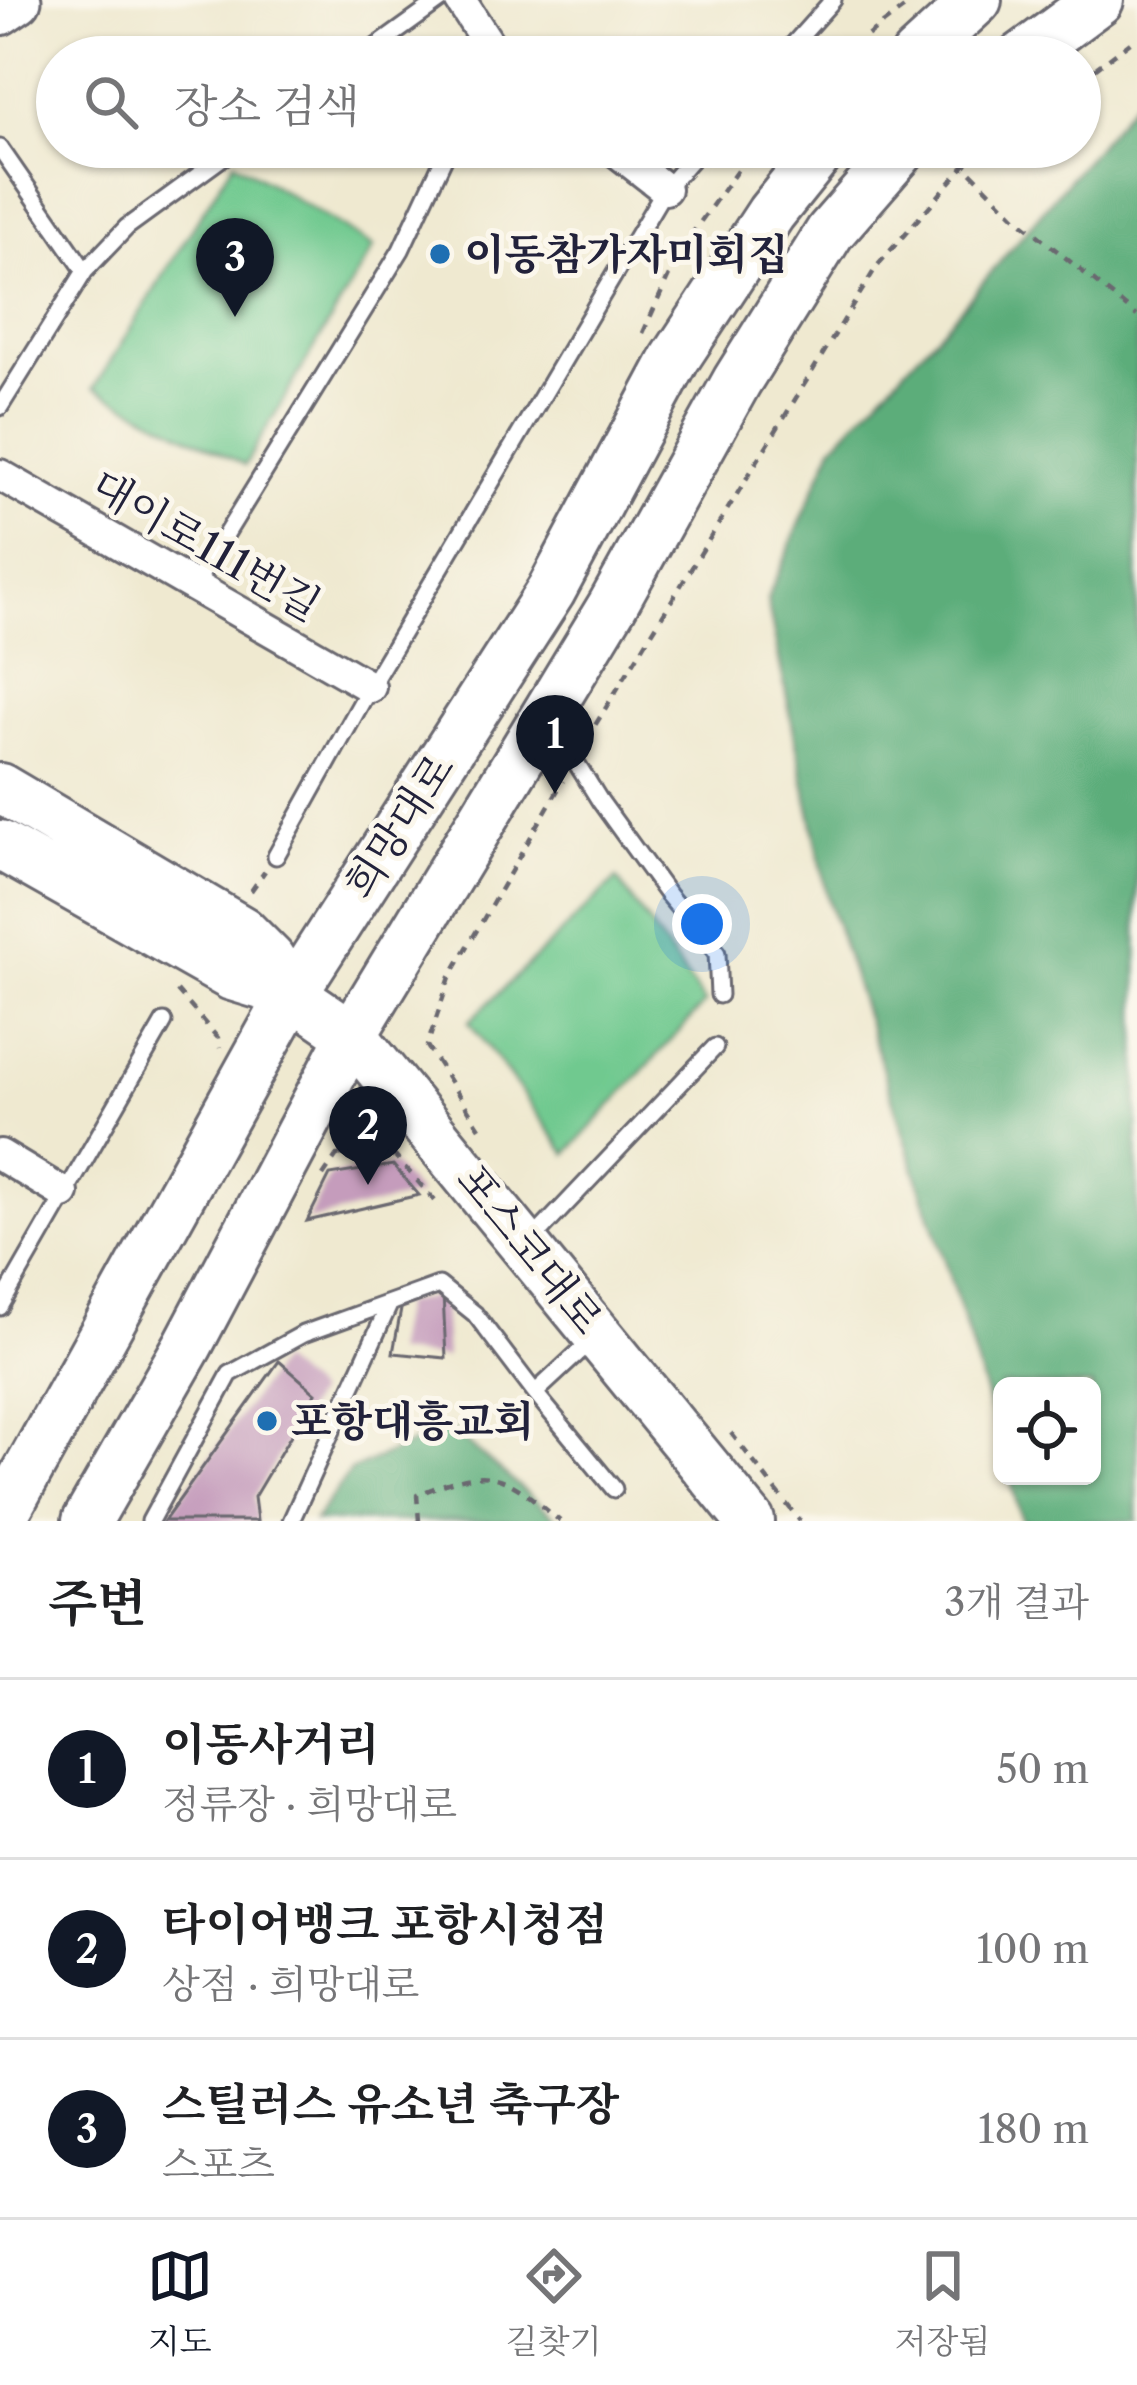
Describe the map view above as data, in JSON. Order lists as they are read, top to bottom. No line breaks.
{"streets":{"main road":["희망대로","포스코대로"],"street":["대이로111번길"]},"crossings":[["희망대로","포스코대로"]],"places":["이동참가자미회집","포항대흥교회"],"page":{"search":"장소 검색","pins":["3","1","2"],"heading":["주변","3개 결과"],"list":[{"mark":"1","name":"이동사거리","note":"정류장 · 희망대로","value":"50 m"},{"mark":"2","name":"타이어뱅크 포항시청점","note":"상점 · 희망대로","value":"100 m"},{"mark":"3","name":"스틸러스 유소년 축구장","note":"스포츠","value":"180 m"}],"nav":["지도","길찾기","저장됨"]}}
